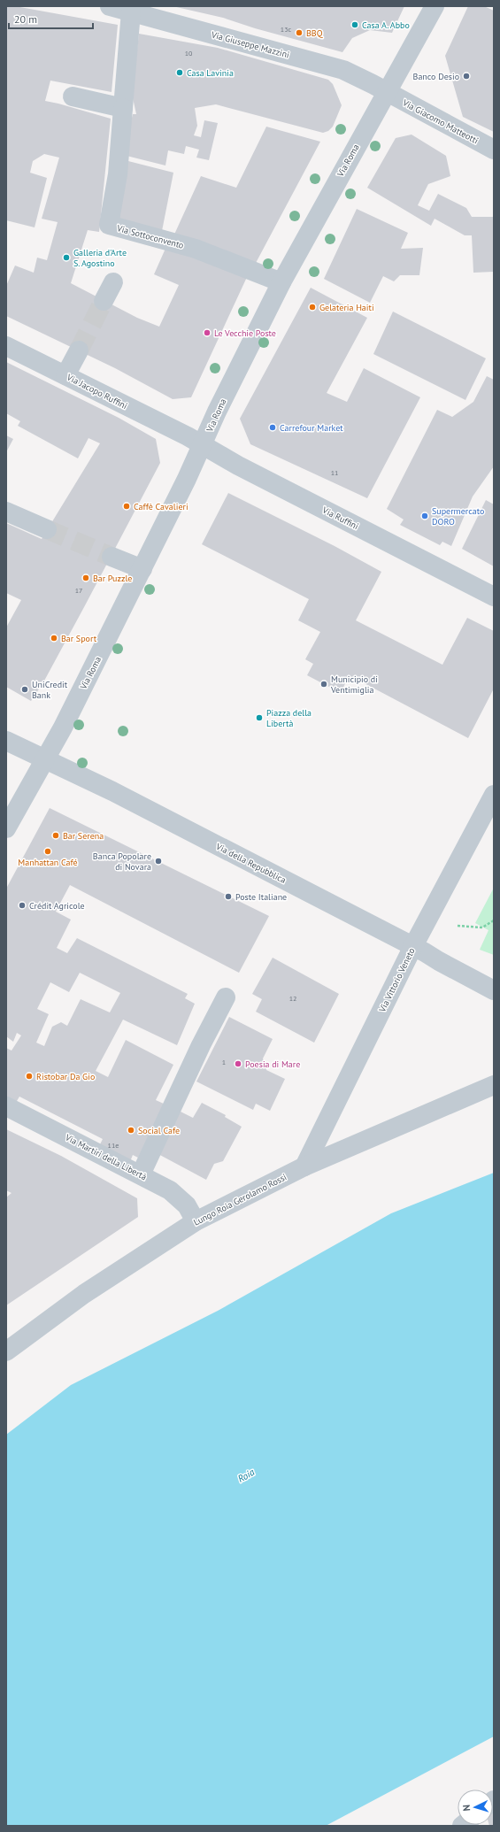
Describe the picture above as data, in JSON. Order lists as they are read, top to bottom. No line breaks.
{"streets":{"street":["Via Giuseppe Mazzini","Via Giacomo Matteotti","Via Roma","Via Sottoconvento","Via Jacopo Ruffini","Via Ruffini","Via della Repubblica","Via Vittorio Veneto","Via Martiri della Libertà","Lungo Roia Gerolamo Rossi"]},"crossings":[["Via Giuseppe Mazzini","Via Giacomo Matteotti"],["Via Giuseppe Mazzini","Via Roma"],["Via Giuseppe Mazzini","Via Sottoconvento"],["Via Giacomo Matteotti","Via Roma"],["Via Roma","Via Sottoconvento"],["Via Roma","Via Jacopo Ruffini"],["Via Roma","Via Ruffini"],["Via Roma","Via della Repubblica"],["Via Jacopo Ruffini","Via Ruffini"],["Via della Repubblica","Via Vittorio Veneto"],["Via Vittorio Veneto","Lungo Roia Gerolamo Rossi"],["Via Martiri della Libertà","Lungo Roia Gerolamo Rossi"]],"water":["Roia"],"places":["Casa A. Abbo","BBQ","Casa Lavinia","Banco Desio","Galleria d'Arte S. Agostino","Gelateria Haiti","Le Vecchie Poste","Carrefour Market","Caffè Cavalieri","Supermercato DORO","Bar Puzzle","Bar Sport","Municipio di Ventimiglia","UniCredit Bank","Piazza della Libertà","Bar Serena","Manhattan Café","Banca Popolare di Novara","Poste Italiane","Crédit Agricole","Poesia di Mare","Ristobar Da Gio","Social Cafe"],"house_numbers":["13c","10","11","17","12","1","11e"],"scale_bar":"20 m","north":"left"}
